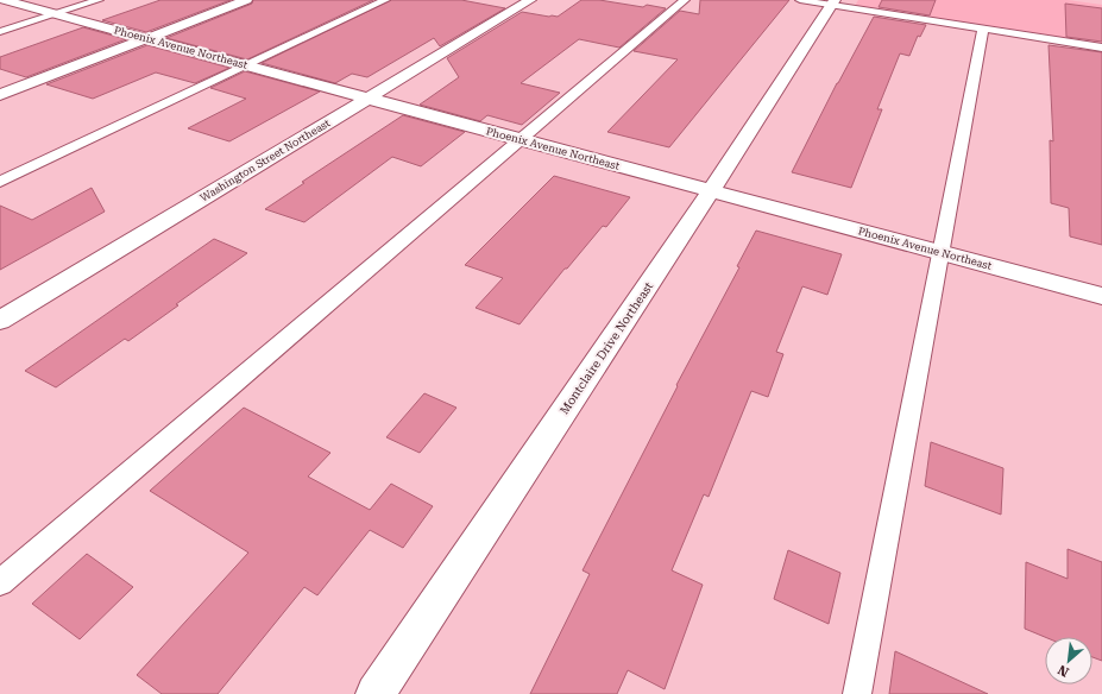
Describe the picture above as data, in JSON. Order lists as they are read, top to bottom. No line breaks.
{"streets":{"street":["Phoenix Avenue Northeast","Washington Street Northeast","Montclaire Drive Northeast"]},"crossings":[["Phoenix Avenue Northeast","Washington Street Northeast"],["Phoenix Avenue Northeast","Montclaire Drive Northeast"]],"north":"bottom left"}
